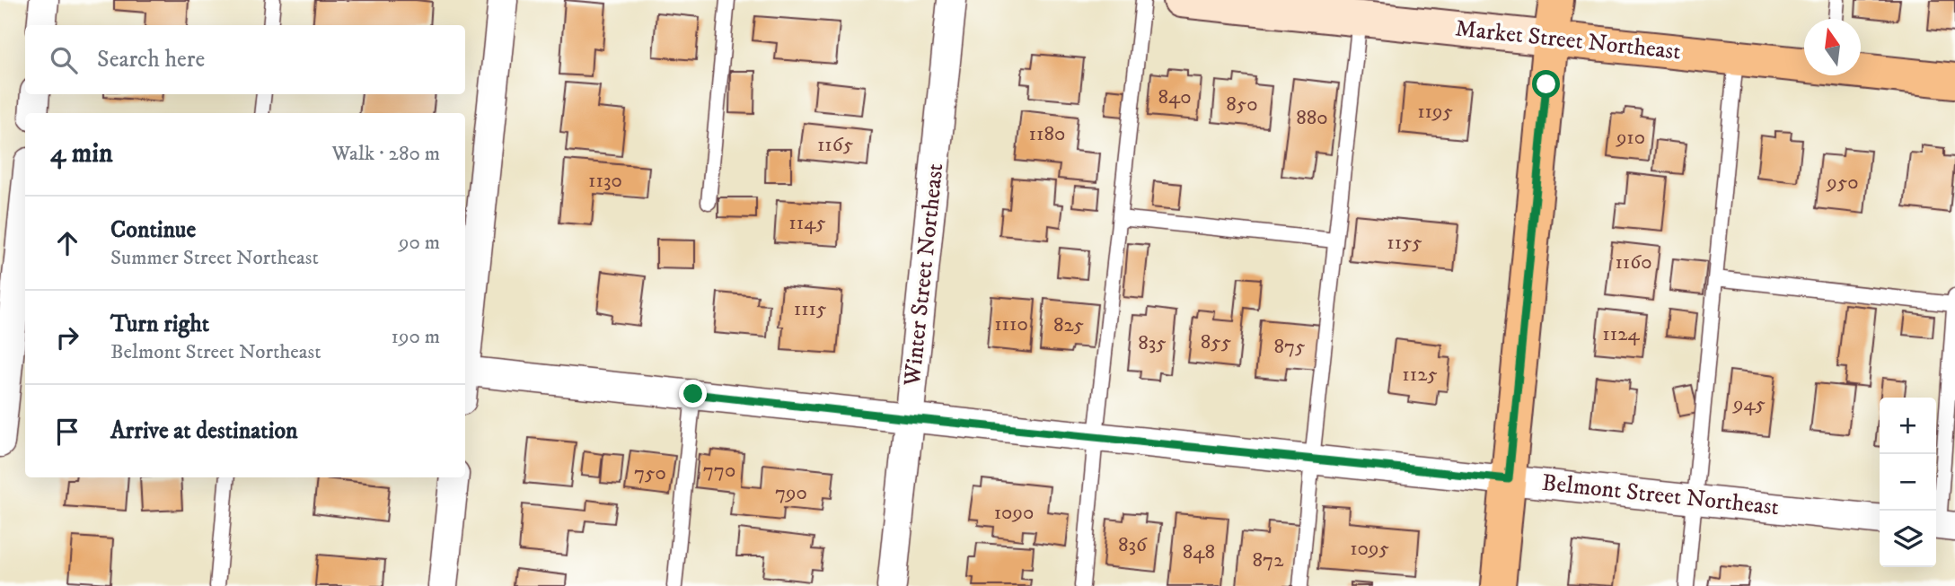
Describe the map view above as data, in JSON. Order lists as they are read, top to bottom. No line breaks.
{"streets":{"main road":["Market Street Northeast"],"street":["Winter Street Northeast","Belmont Street Northeast"]},"crossings":[["Winter Street Northeast","Belmont Street Northeast"]],"house_numbers":["840","850","1195","880","1180","910","1165","1130","950","1145","1155","1160","1115","1110","825","1124","855","835","875","1125","945","770","750","790","1090","836","1095","848","872"],"north":"top","page":{"search":"Search here","heading":["4 min","Walk · 280 m"],"list":[["Continue","Summer Street Northeast","90 m"],["Turn right","Belmont Street Northeast","190 m"],"Arrive at destination"],"map_buttons":["+","−"]}}
